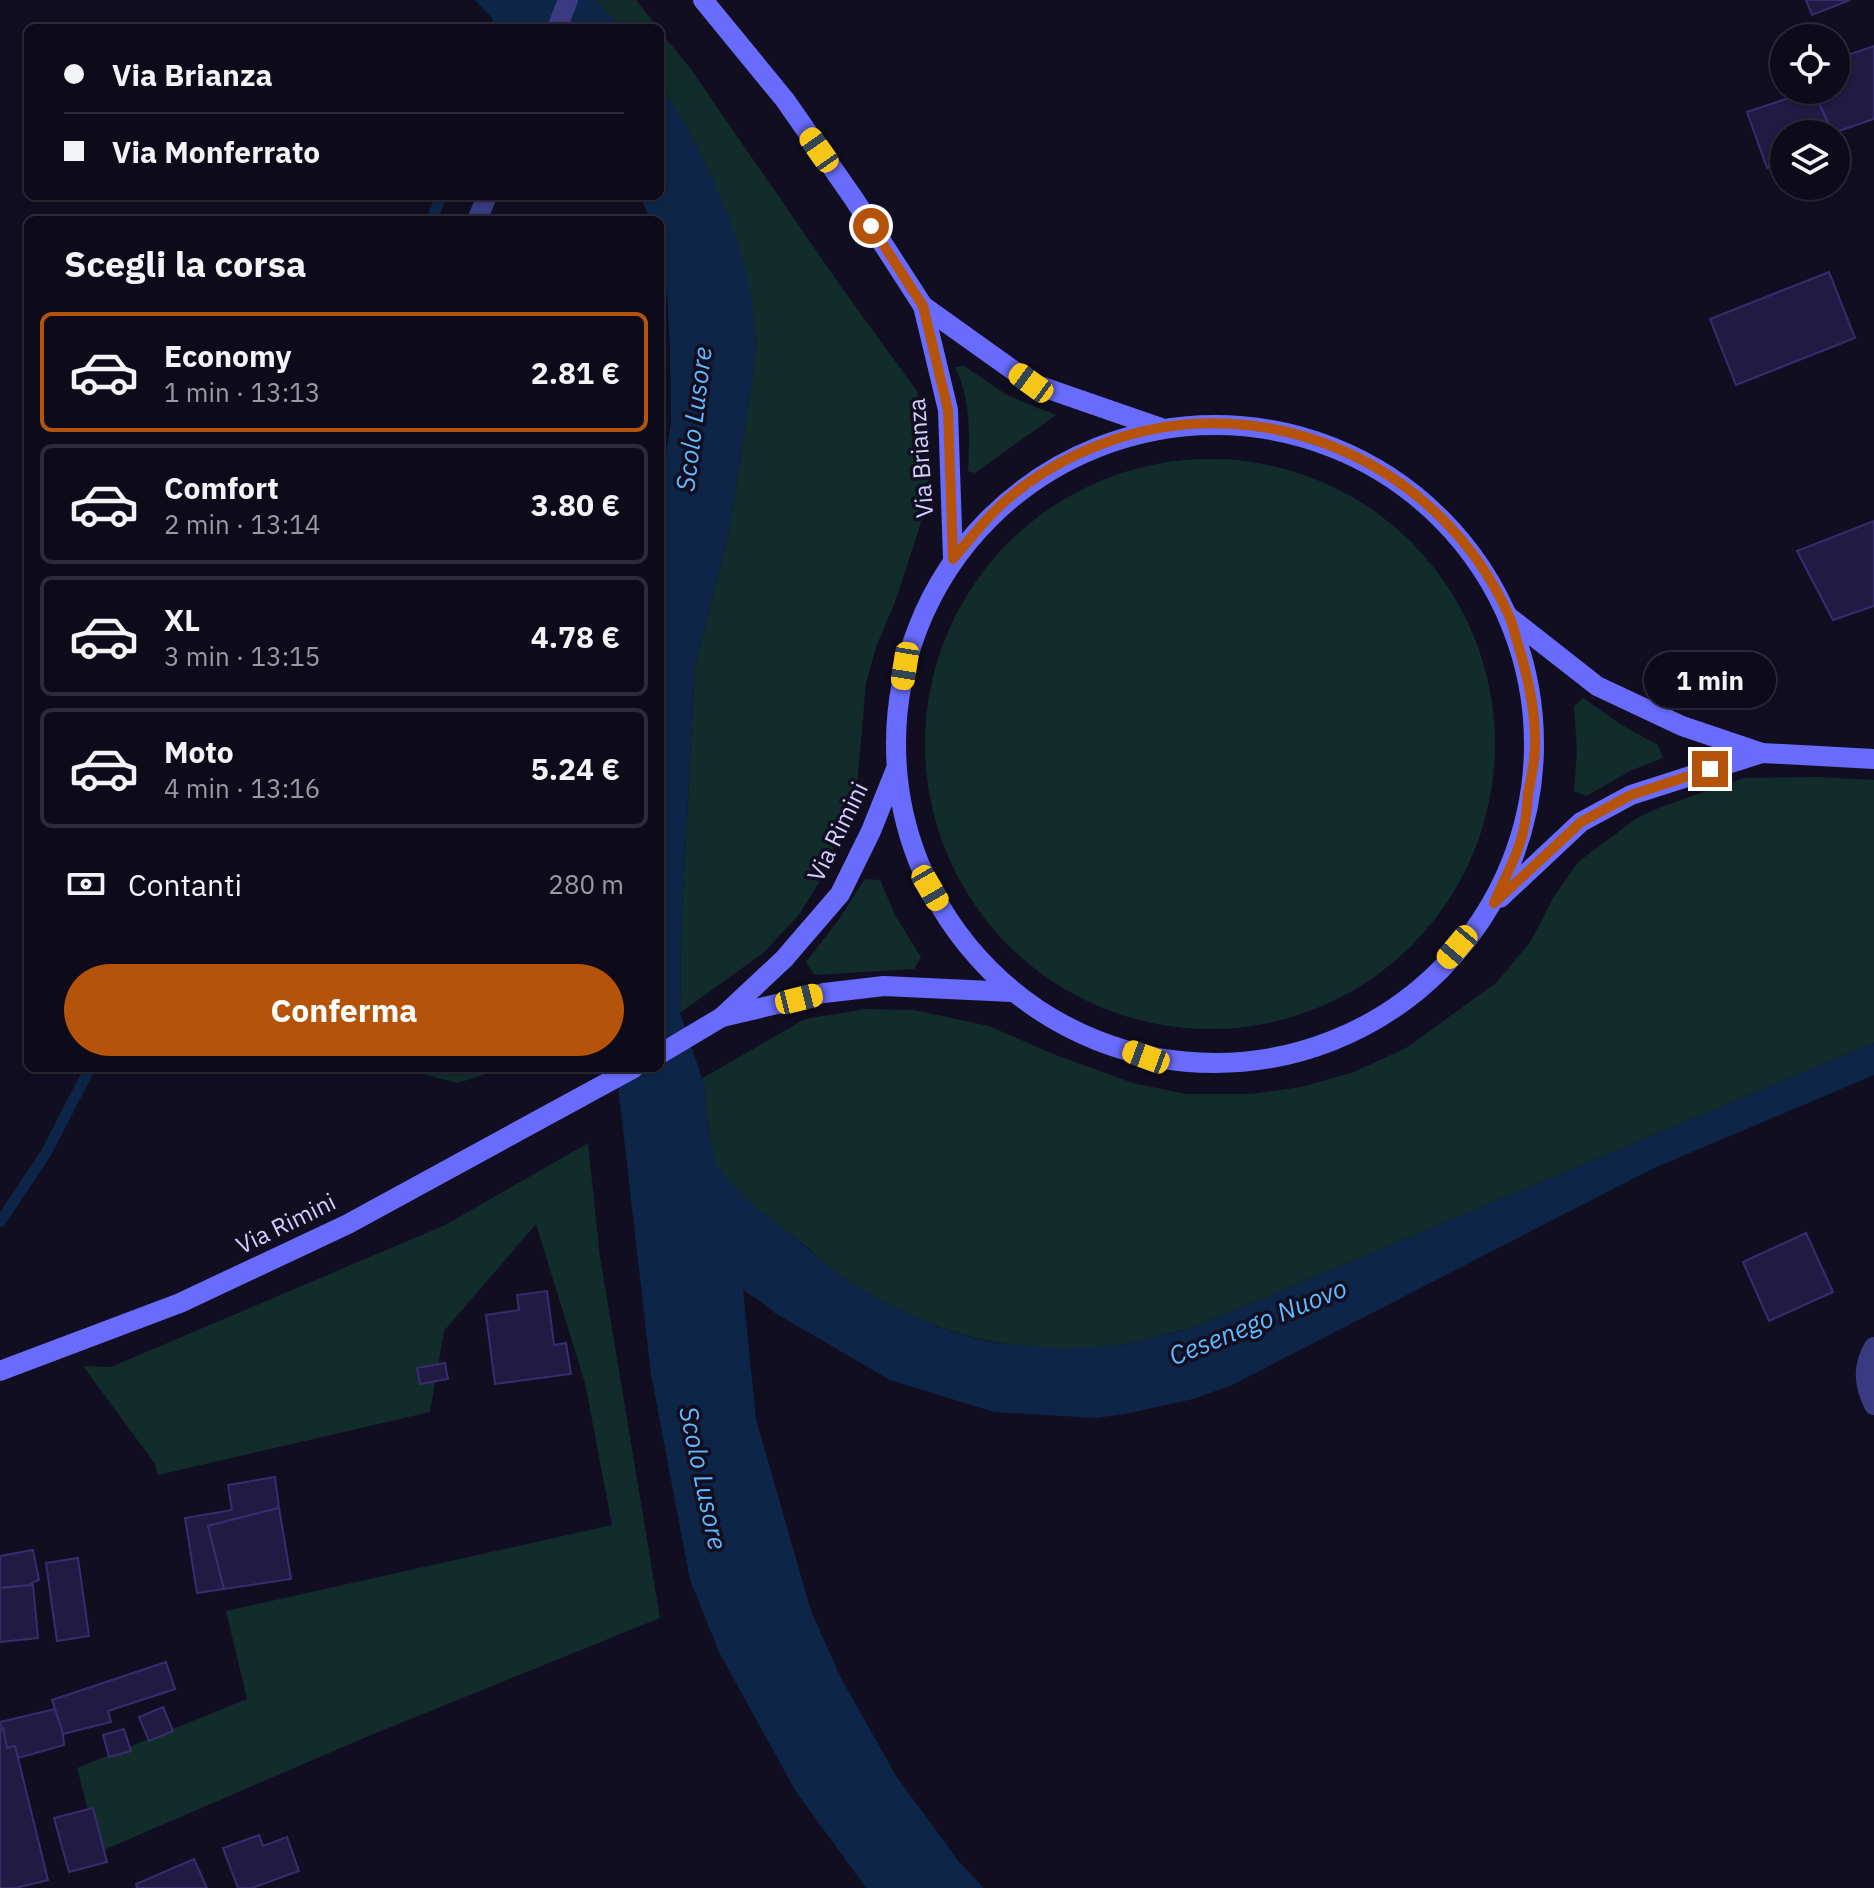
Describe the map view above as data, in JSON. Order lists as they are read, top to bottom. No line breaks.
{"streets":{"main road":["Via Brianza","Via Rimini"]},"water":["Scolo Lusore","Cesenego Nuovo"],"page":{"banner":["Via Brianza","Via Monferrato"],"heading":"Scegli la corsa","list":[{"name":"Economy","note":"1 min · 13:13","value":"2.81 €"},{"name":"Comfort","note":"2 min · 13:14","value":"3.80 €"},{"name":"XL","note":"3 min · 13:15","value":"4.78 €"},{"name":"Moto","note":"4 min · 13:16","value":"5.24 €"}],"bubble":"1 min","pay":["Contanti","280 m"],"buttons":"Conferma"}}
